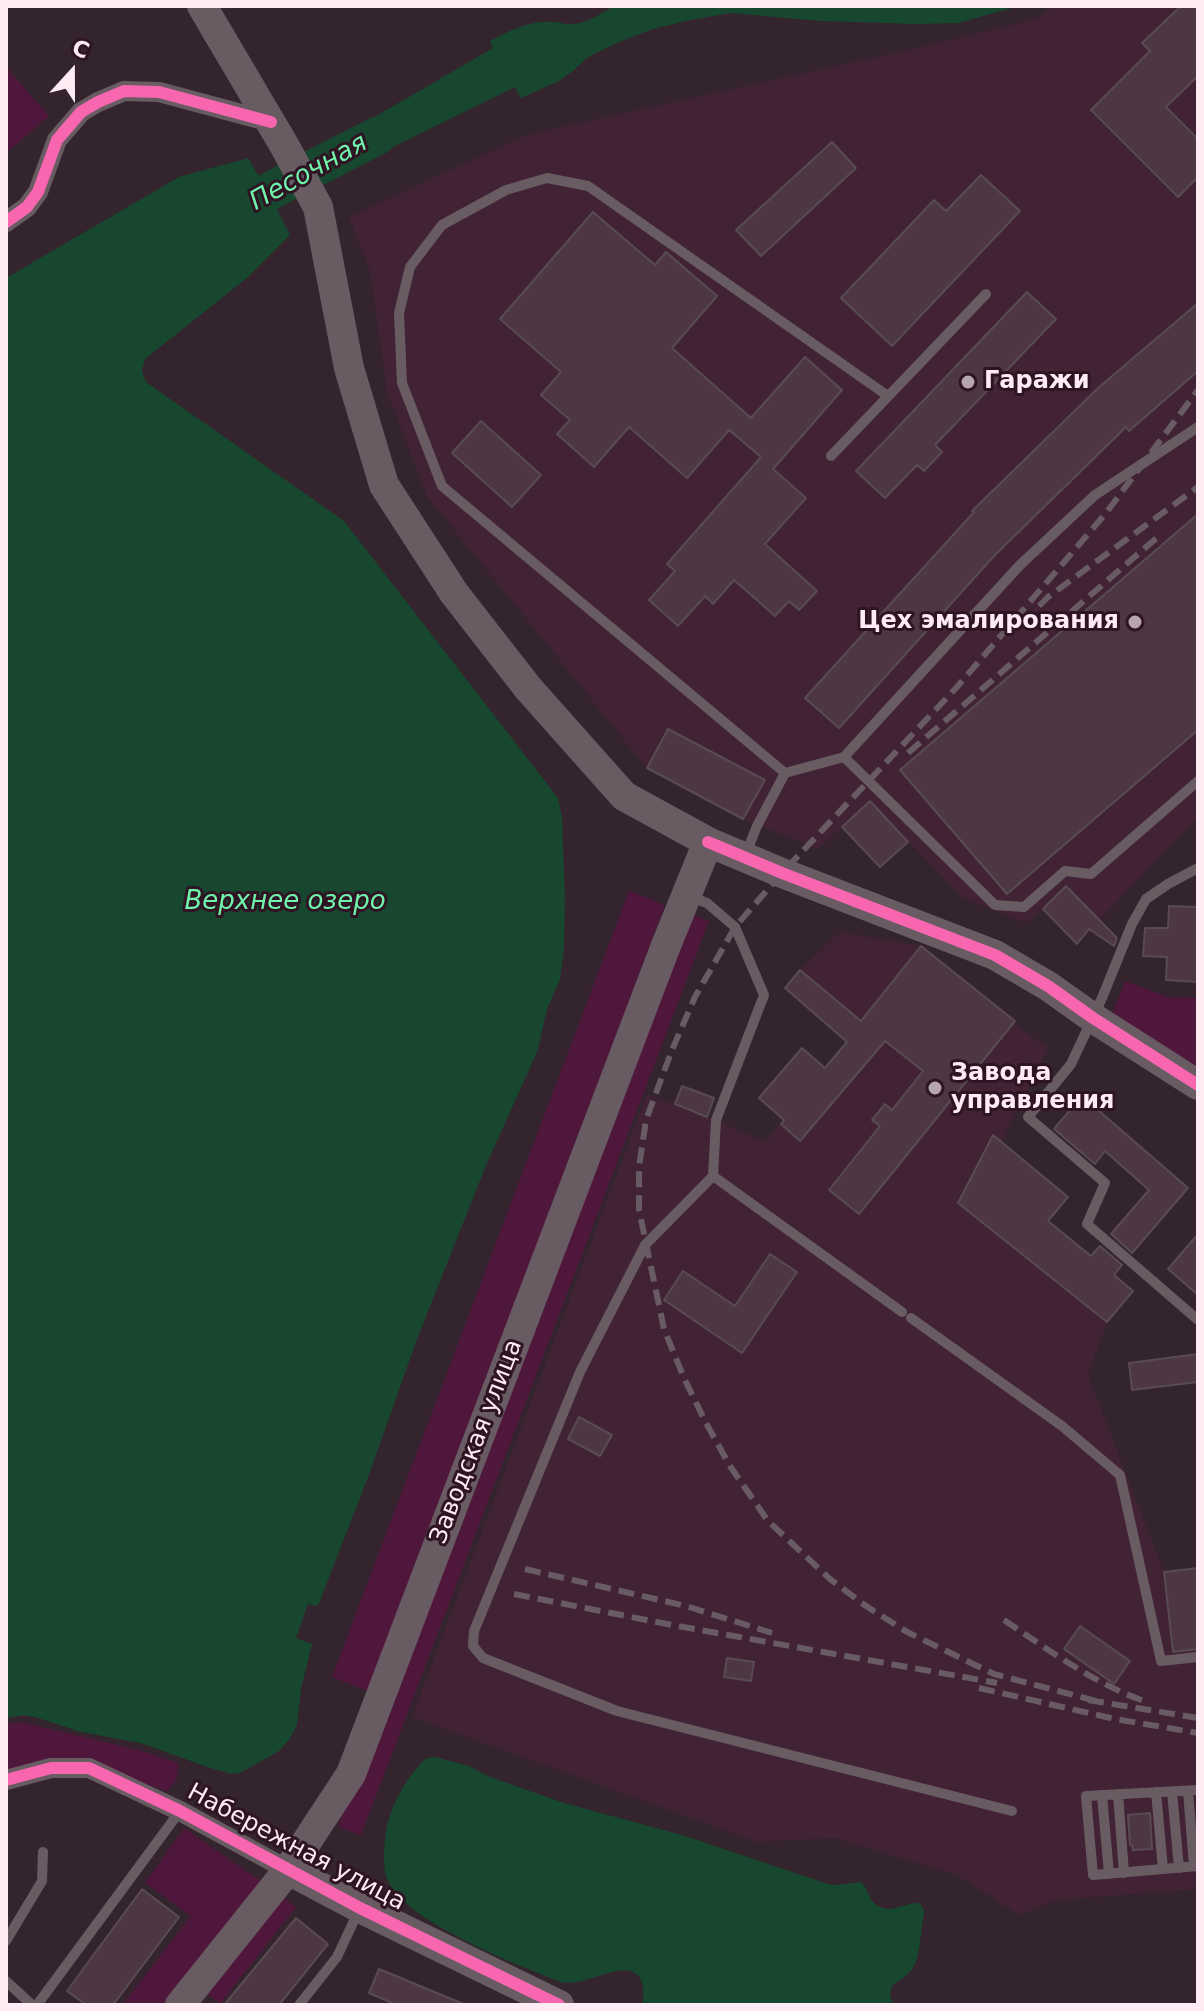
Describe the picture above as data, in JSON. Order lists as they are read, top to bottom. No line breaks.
{"streets":{"main road":["Заводская улица","Набережная улица"]},"crossings":[["Заводская улица","Набережная улица"]],"water":["Песочная","Верхнее озеро"],"places":["Гаражи","Цех эмалирования","Завода управления"],"north":"top"}
